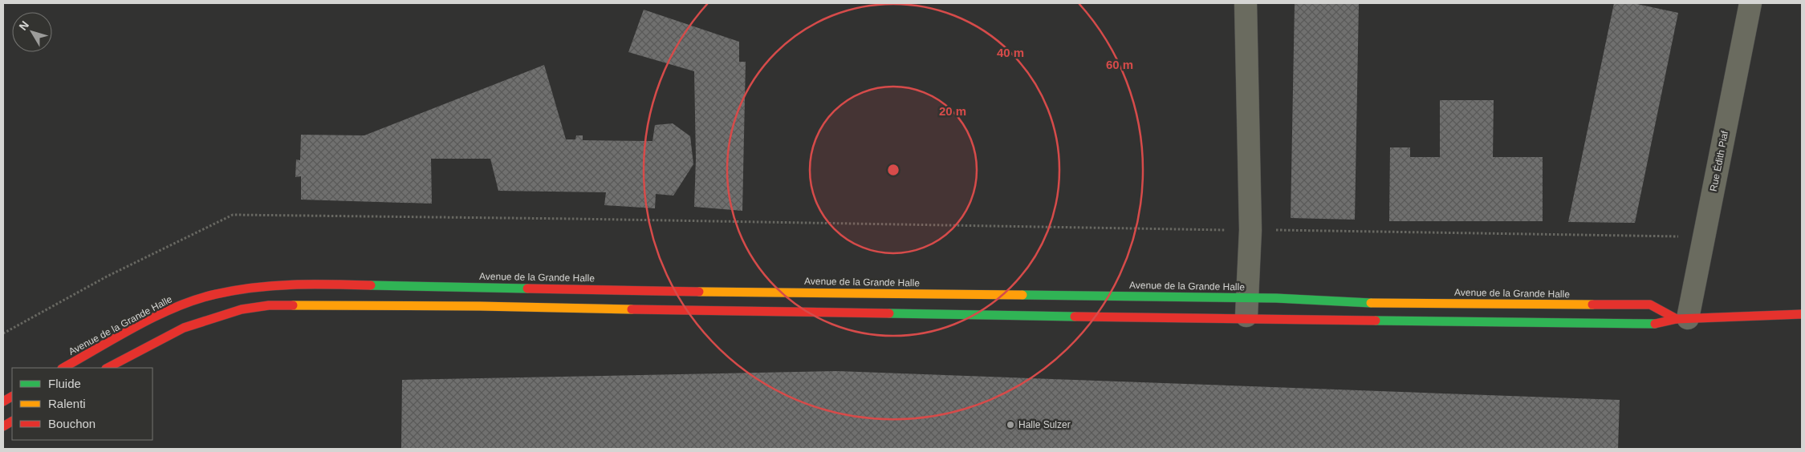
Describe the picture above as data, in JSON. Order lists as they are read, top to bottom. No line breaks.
{"streets":{"street":["Rue Édith Piaf","Avenue de la Grande Halle"]},"crossings":[["Rue Édith Piaf","Avenue de la Grande Halle"]],"places":["Halle Sulzer"],"legend":["Fluide","Ralenti","Bouchon"],"north":"top left","rings":["40 m","60 m","20 m"]}
